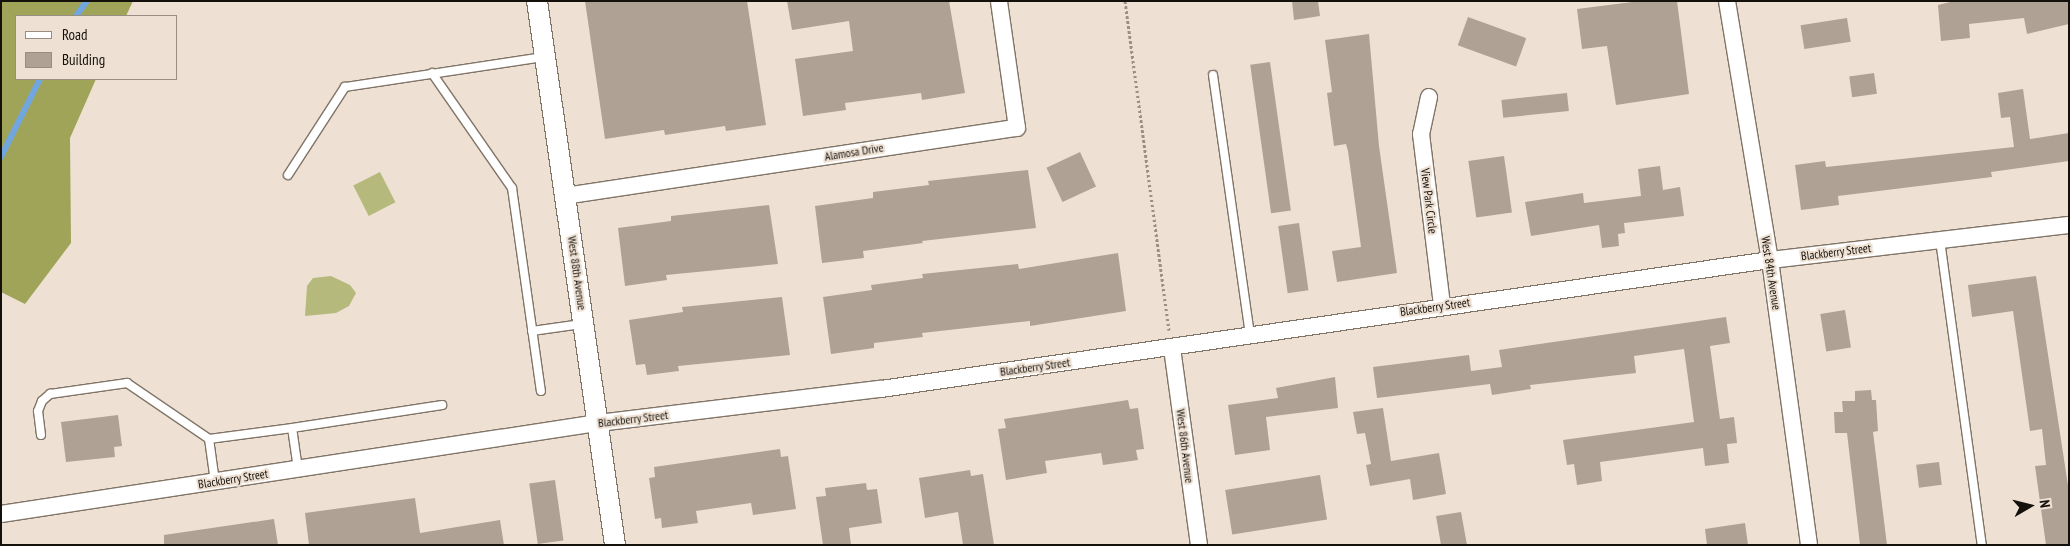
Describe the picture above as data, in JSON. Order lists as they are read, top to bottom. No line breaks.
{"streets":{"street":["Alamosa Drive","View Park Circle","Blackberry Street","West 88th Avenue","West 84th Avenue","West 86th Avenue"]},"crossings":[["Alamosa Drive","West 88th Avenue"],["View Park Circle","Blackberry Street"],["Blackberry Street","West 88th Avenue"],["Blackberry Street","West 84th Avenue"],["Blackberry Street","West 86th Avenue"]],"legend":["Road","Building"],"north":"right"}
